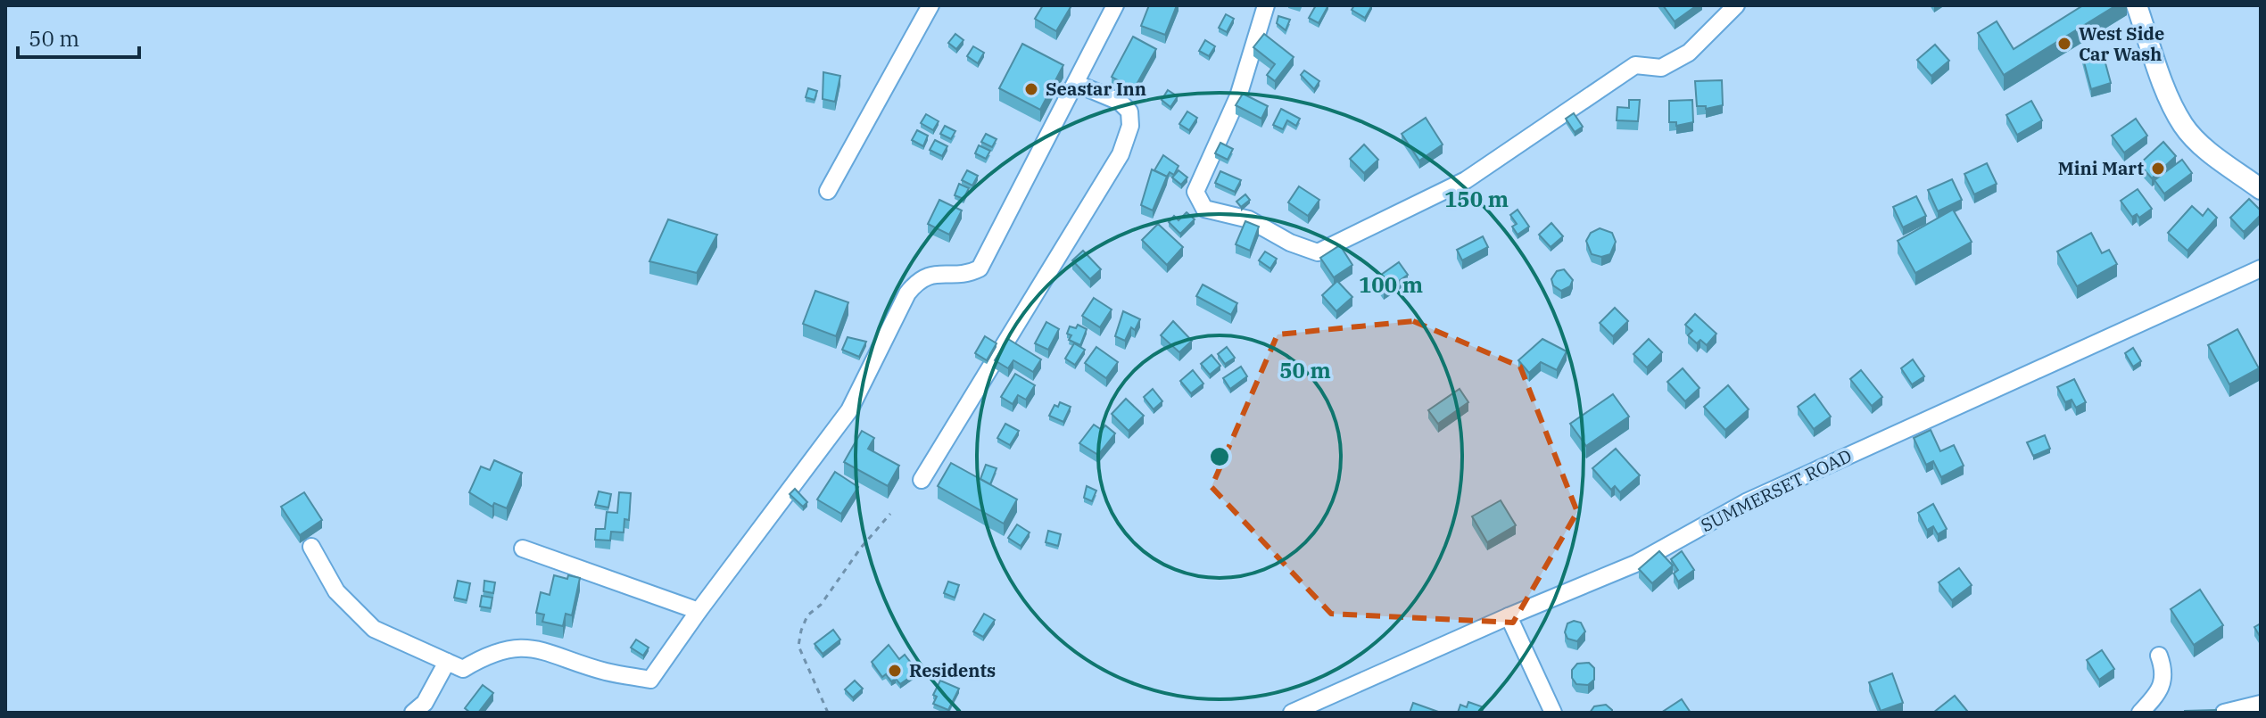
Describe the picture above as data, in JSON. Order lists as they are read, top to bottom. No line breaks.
{"streets":{"street":["SUMMERSET ROAD"]},"places":["West Side Car Wash","Seastar Inn","Mini Mart","Residents"],"scale_bar":"50 m","rings":["150 m","100 m","50 m"]}
